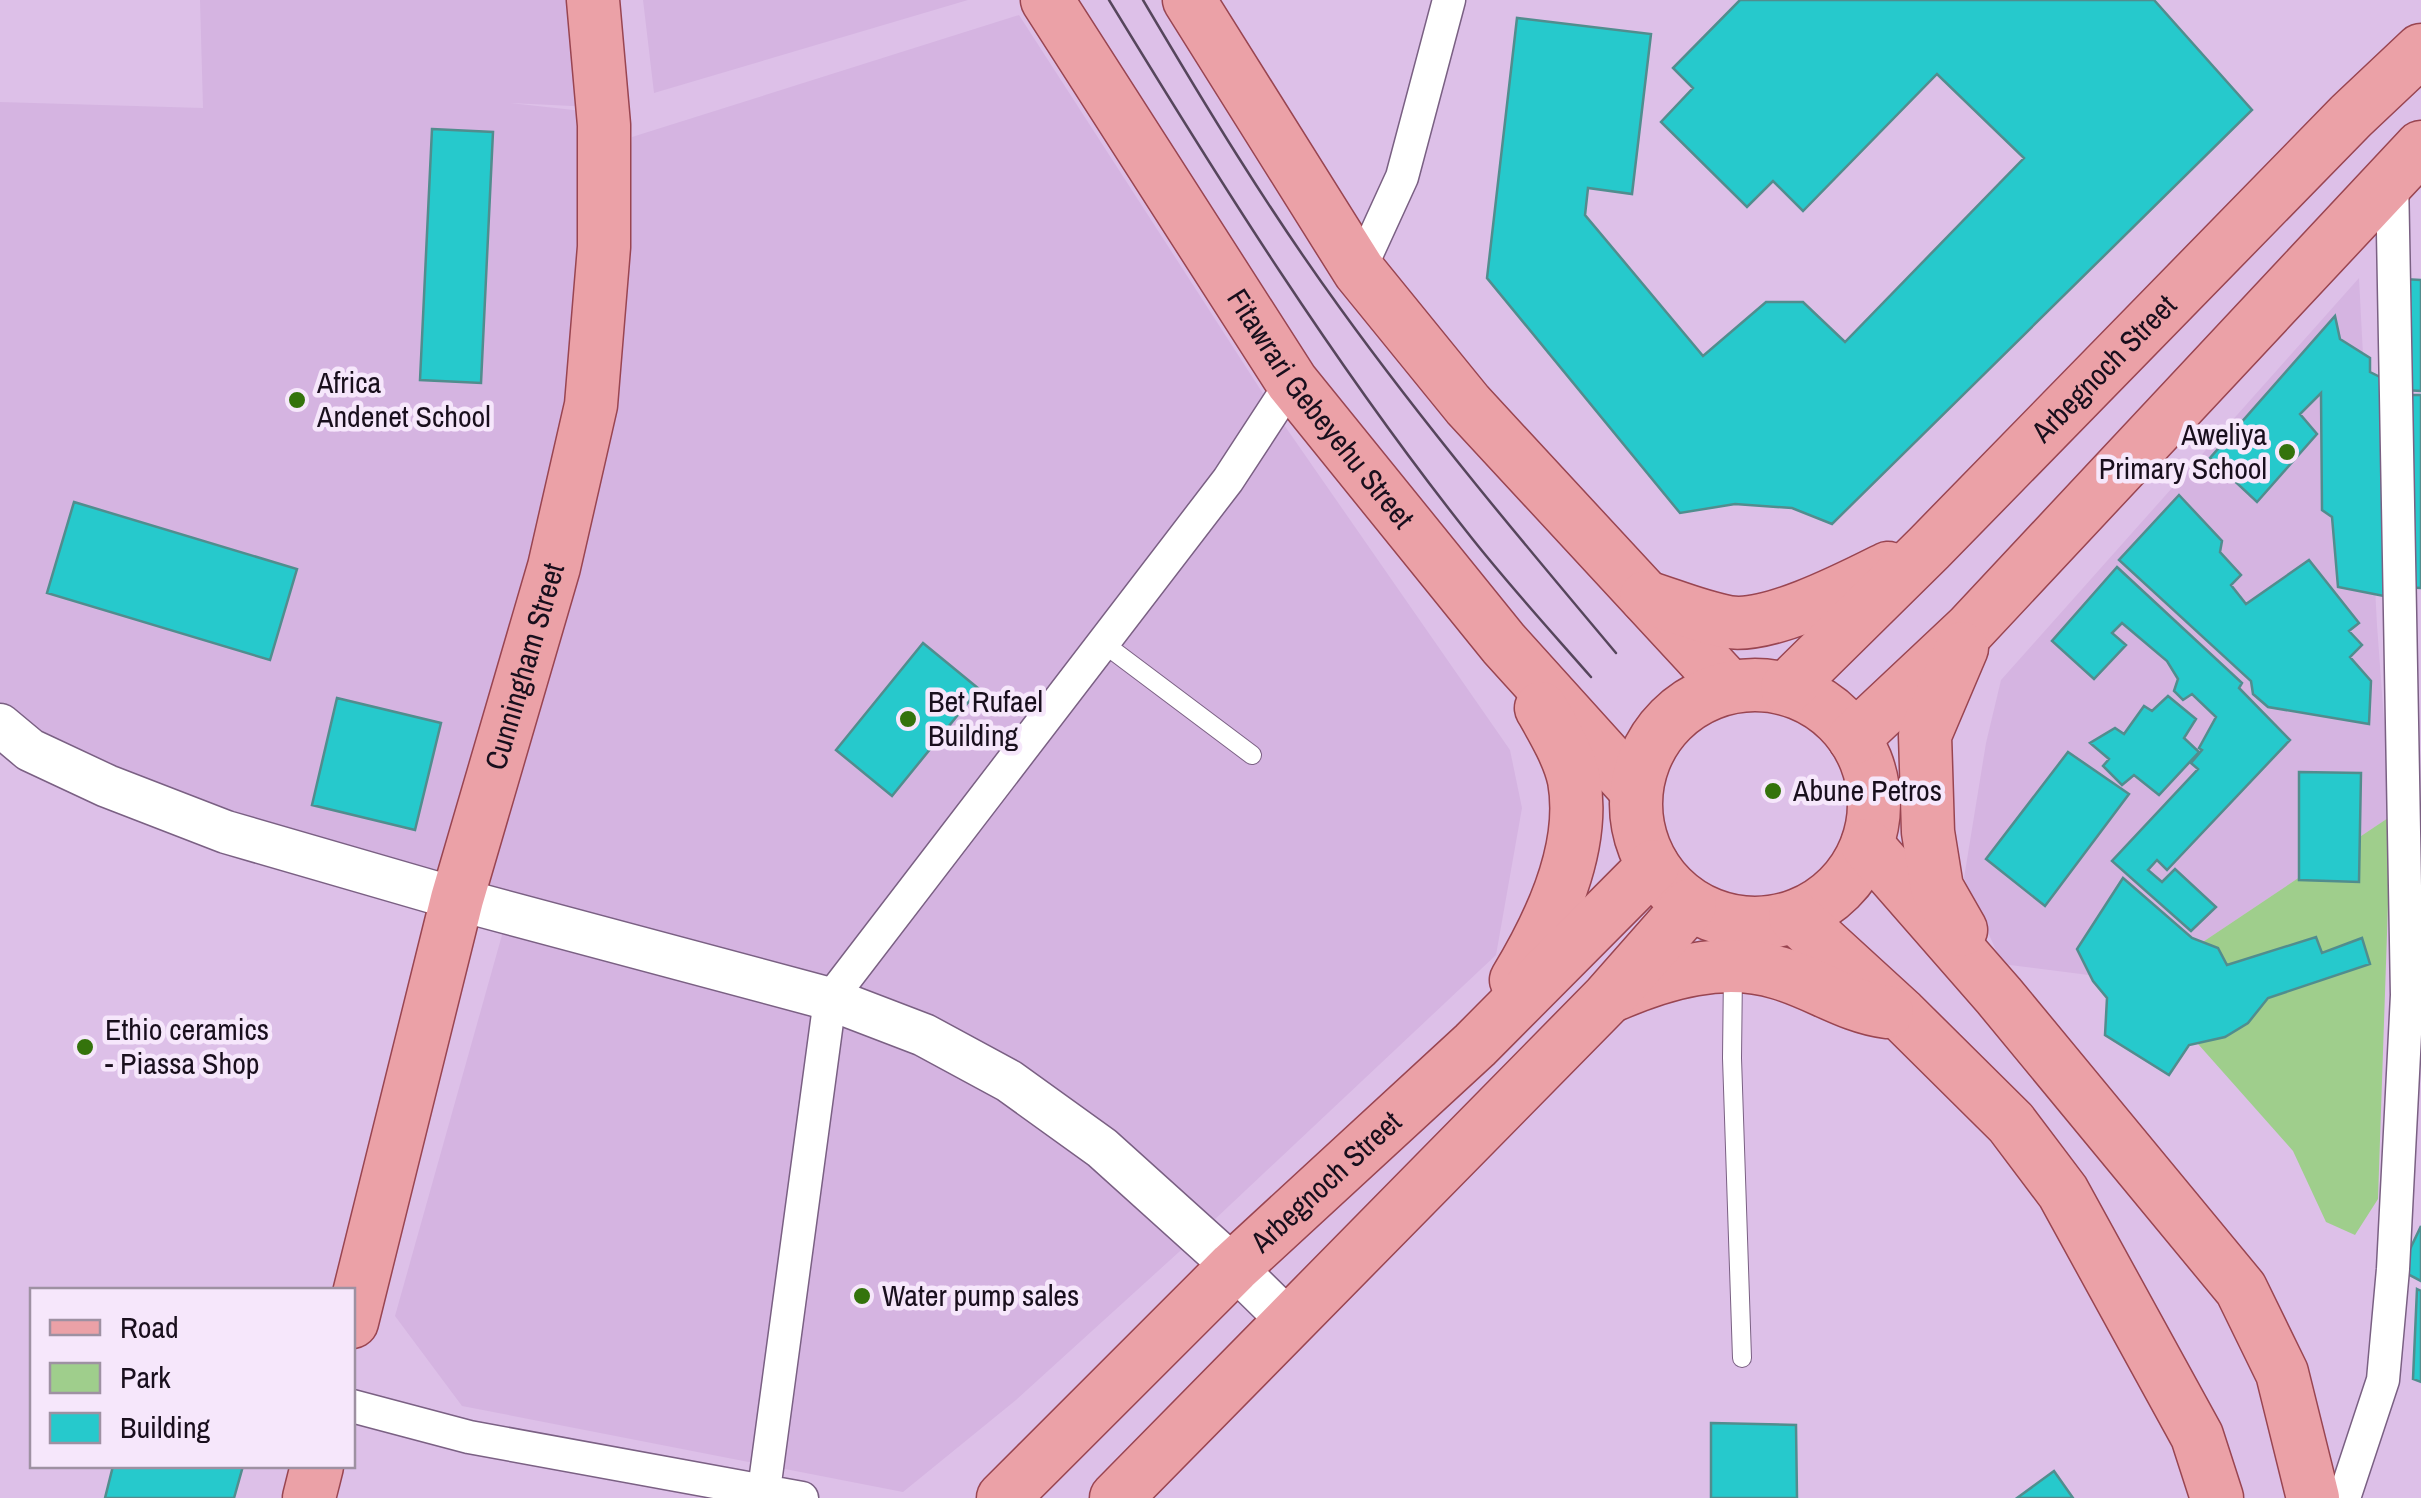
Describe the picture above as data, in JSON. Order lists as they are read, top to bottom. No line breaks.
{"streets":{"main road":["Arbegnoch Street","Fitawrari Gebeyehu Street","Cunningham Street"]},"crossings":[["Arbegnoch Street","Fitawrari Gebeyehu Street"]],"places":["Africa Andenet School","Aweliya Primary School","Bet Rufael Building","Abune Petros","Ethio ceramics - Piassa Shop","Water pump sales"],"legend":["Road","Park","Building"]}
